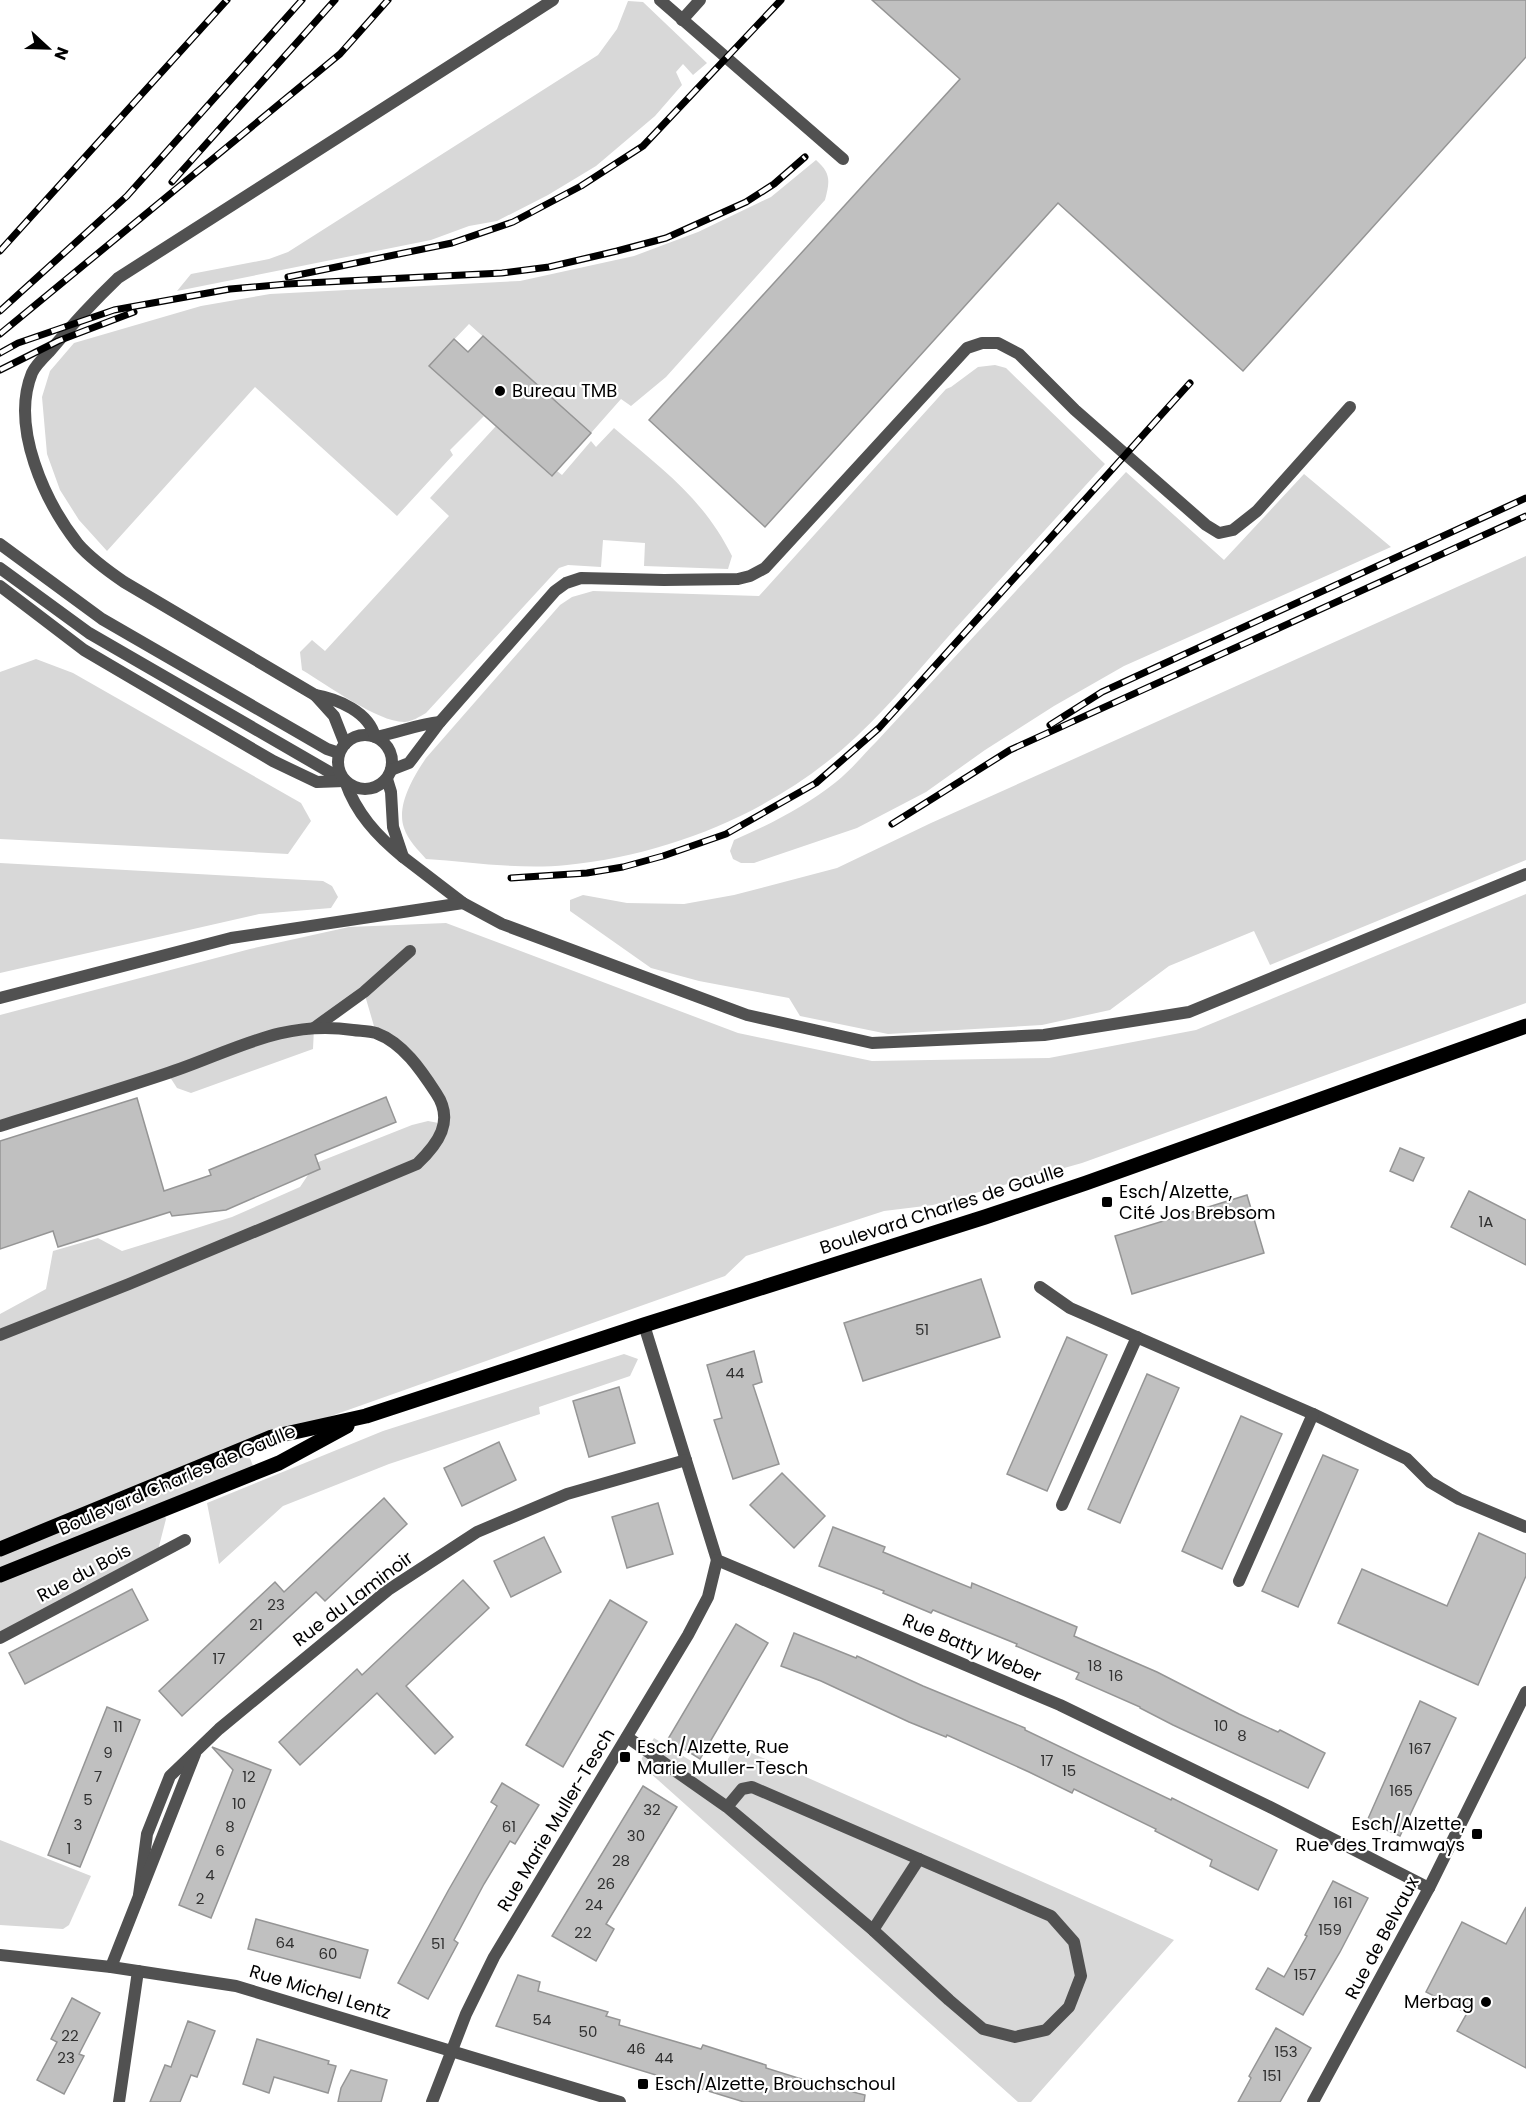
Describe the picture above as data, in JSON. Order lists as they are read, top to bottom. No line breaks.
{"streets":{"main road":["Boulevard Charles de Gaulle"],"street":["Rue du Bois","Rue du Laminoir","Rue Batty Weber","Rue Marie Muller-Tesch","Rue de Belvaux","Rue Michel Lentz"]},"crossings":[["Rue du Laminoir","Rue Michel Lentz"],["Rue Batty Weber","Rue Marie Muller-Tesch"],["Rue Batty Weber","Rue de Belvaux"],["Rue Marie Muller-Tesch","Rue Michel Lentz"]],"places":{"other":["Bureau TMB","Merbag"],"transit":["Esch/Alzette, Cité Jos Brebsom","Esch/Alzette, Rue Marie Muller-Tesch","Esch/Alzette, Rue des Tramways","Esch/Alzette, Brouchschoul"]},"house_numbers":["1A","51","44","23","21","17","18","16","10","11","8","167","9","17","15","7","12","165","5","10","32","3","8","61","30","1","6","28","4","26","2","161","24","159","22","64","51","60","157","54","50","22","46","153","23","44","151"],"north":"right"}
